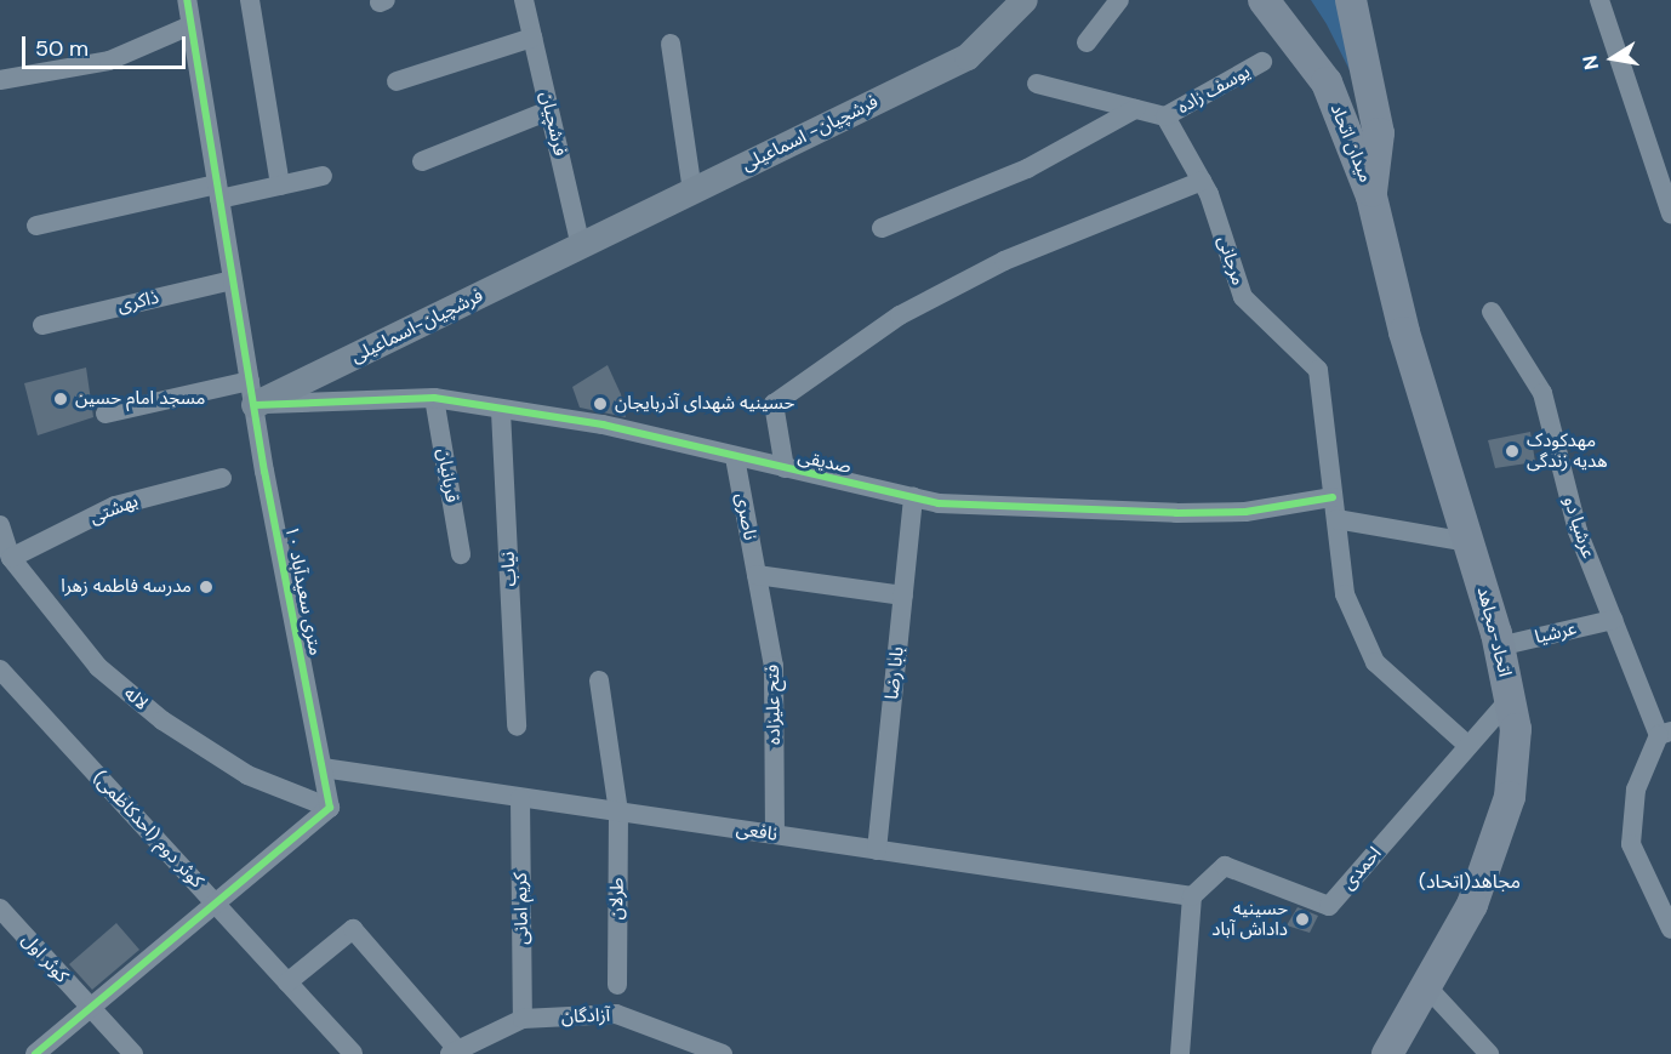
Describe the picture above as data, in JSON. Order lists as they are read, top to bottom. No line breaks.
{"streets":{"main road":["فرشچیان- اسماعیلی","میدان اتحاد","فرشچیان-اسماعیلی","اتحاد-مجاهد"],"street":["یوسف زاده","فرشچیان","مرجانی","ذاکری","صدیقی","قربانیان","بهشتی","ناصری","عرشیا دو","نیاب","۱۰ متری سعیدآباد","عرشیا","بابا رضا","لاله","فتح علیزاده","کوثر دوم (احدکاظمی)","نافعی","احمدی","طرلان","کریم امانی","کوثر اول","آزادگان"]},"crossings":[["یوسف زاده","مرجانی"],["فرشچیان","فرشچیان- اسماعیلی"],["فرشچیان","فرشچیان-اسماعیلی"],["فرشچیان- اسماعیلی","فرشچیان-اسماعیلی"],["میدان اتحاد","اتحاد-مجاهد"],["مرجانی","صدیقی"],["مرجانی","احمدی"],["ذاکری","۱۰ متری سعیدآباد"],["فرشچیان-اسماعیلی","صدیقی"],["فرشچیان-اسماعیلی","۱۰ متری سعیدآباد"],["صدیقی","قربانیان"],["صدیقی","ناصری"],["صدیقی","نیاب"],["صدیقی","۱۰ متری سعیدآباد"],["صدیقی","بابا رضا"],["بهشتی","لاله"],["ناصری","فتح علیزاده"],["عرشیا دو","عرشیا"],["۱۰ متری سعیدآباد","لاله"],["۱۰ متری سعیدآباد","نافعی"],["اتحاد-مجاهد","عرشیا"],["اتحاد-مجاهد","احمدی"],["بابا رضا","نافعی"],["فتح علیزاده","نافعی"],["نافعی","احمدی"],["نافعی","طرلان"],["نافعی","کریم امانی"],["کریم امانی","آزادگان"]],"districts":["مجاهد(اتحاد)"],"places":["مسجد امام حسین","حسینیه شهدای آذربایجان","مهدکودک هدیه زندگی","مدرسه فاطمه زهرا","حسینیه داداش آباد"],"scale_bar":"50 m","north":"left"}
